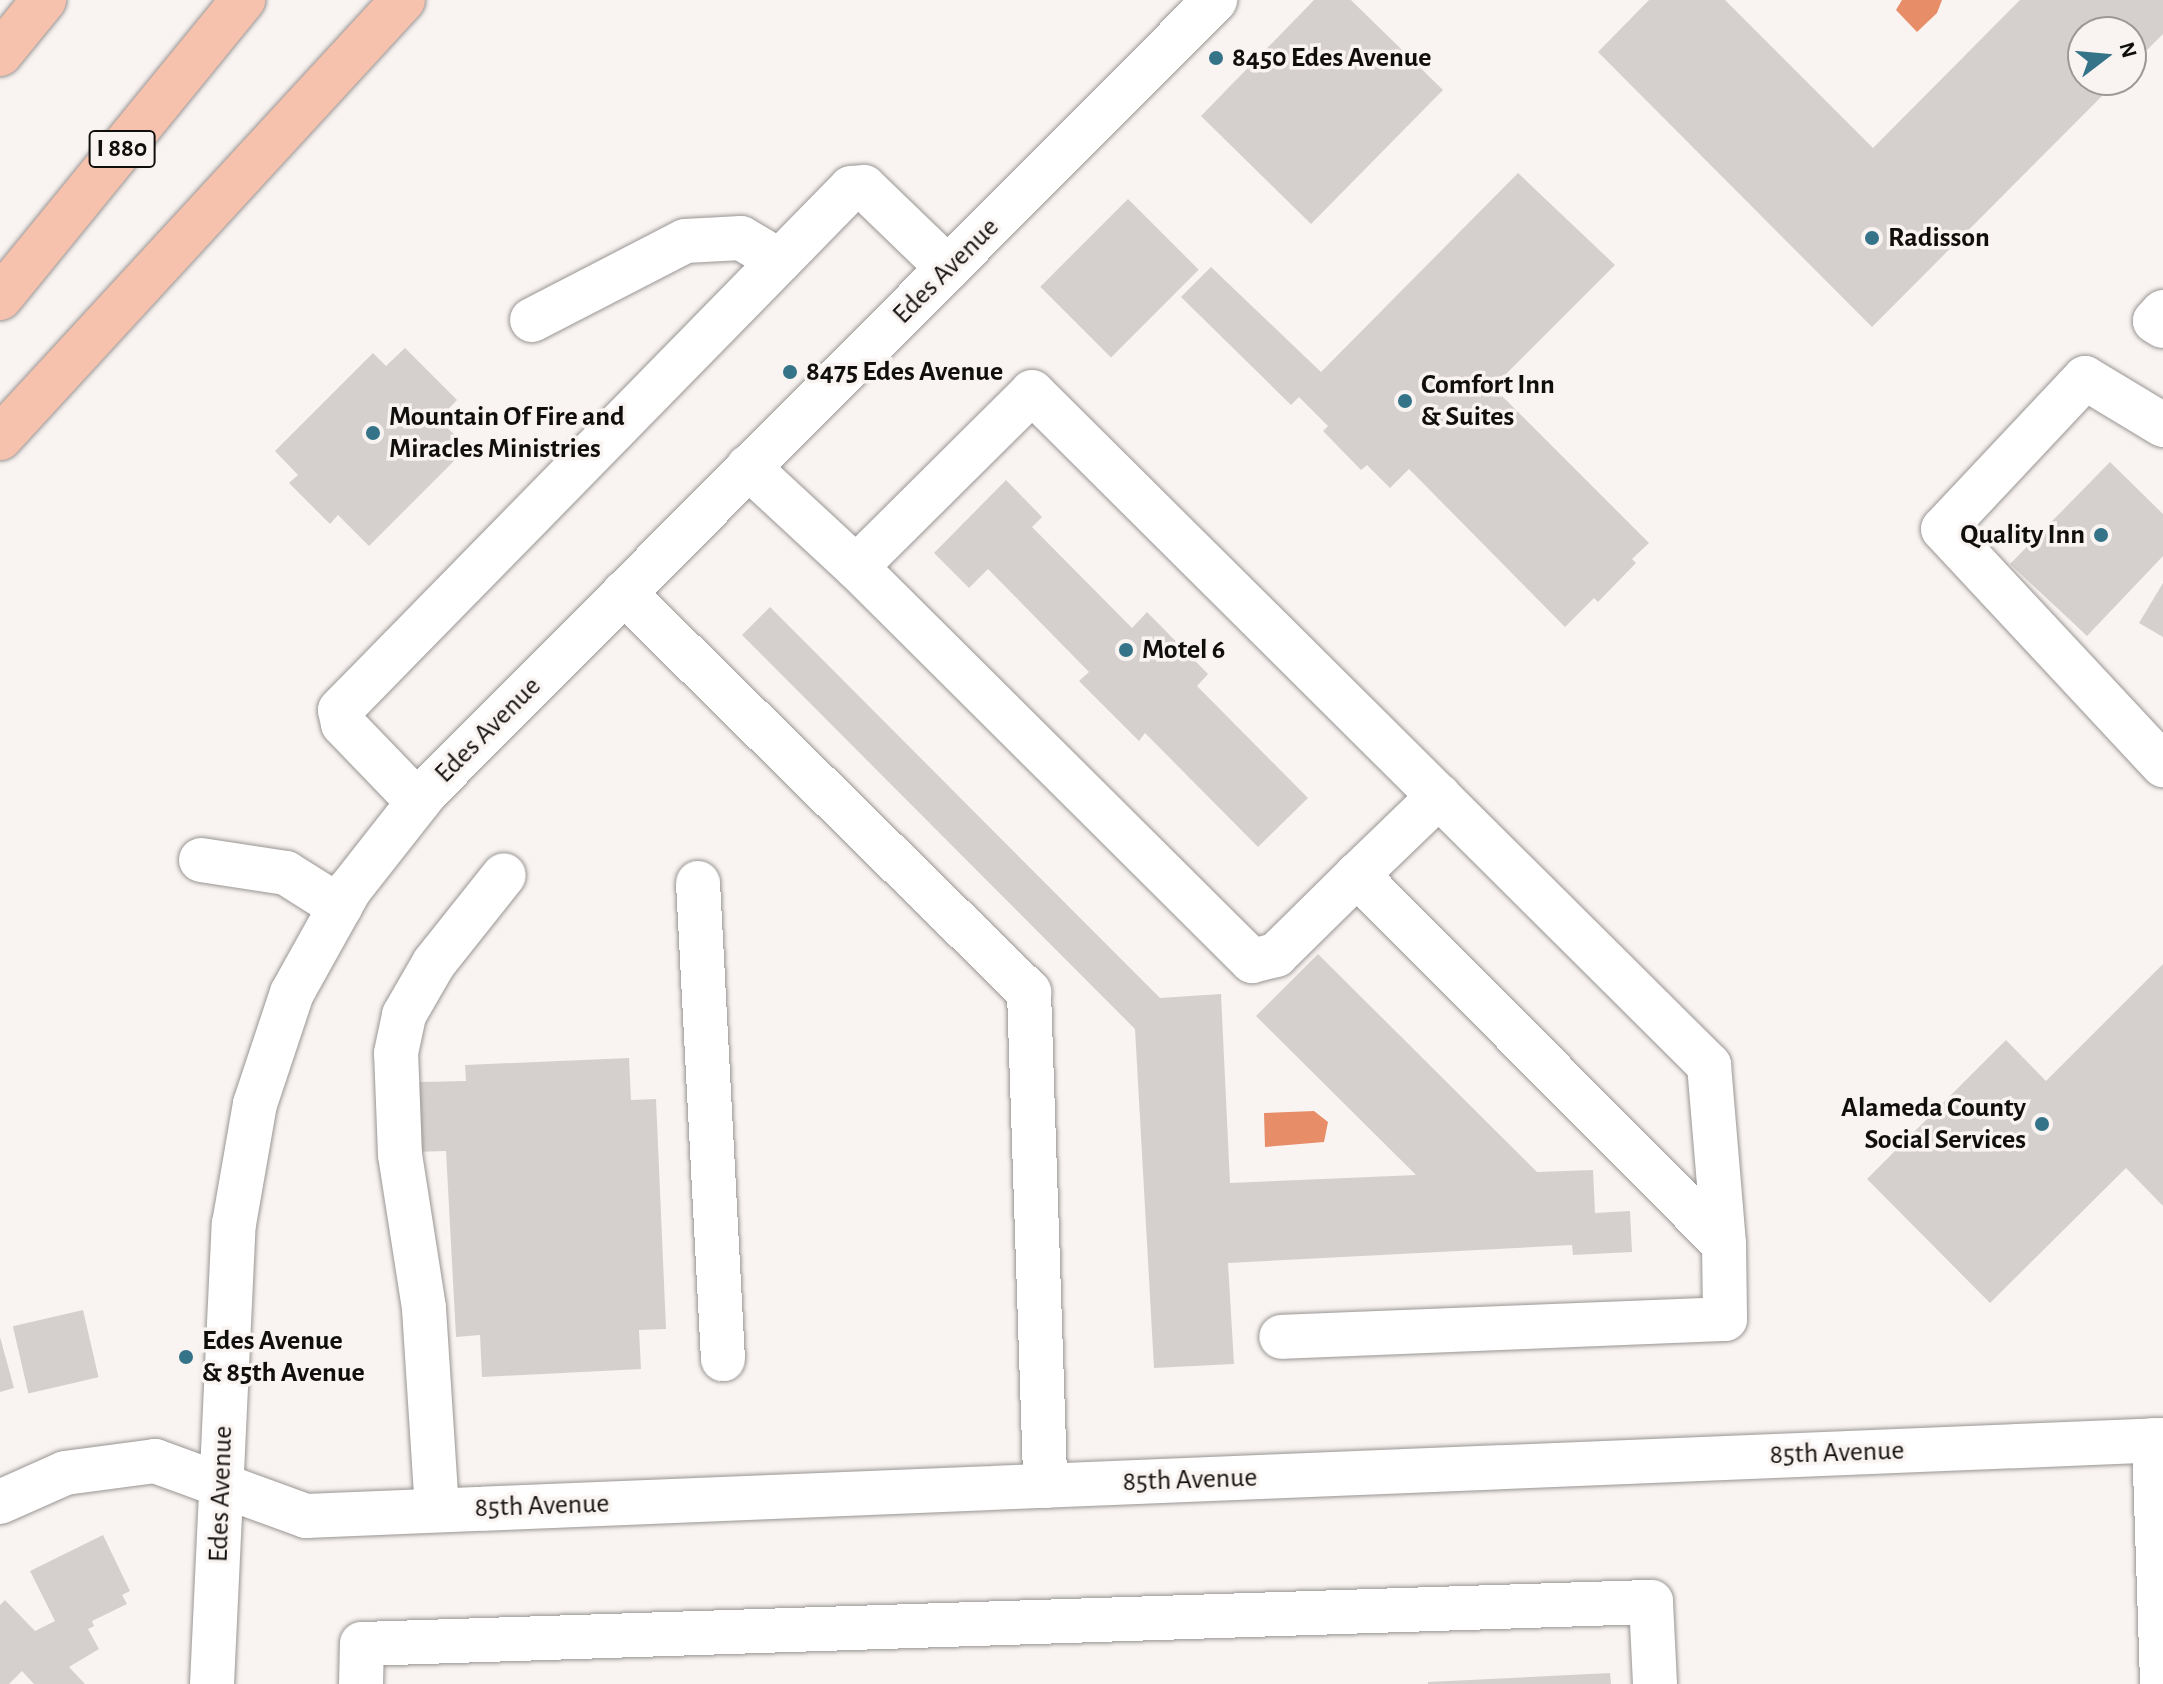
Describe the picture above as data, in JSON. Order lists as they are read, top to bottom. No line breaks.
{"streets":{"highway":["I 880"],"street":["Edes Avenue","85th Avenue"]},"crossings":[["Edes Avenue","85th Avenue"]],"places":["8450 Edes Avenue","Radisson","8475 Edes Avenue","Comfort Inn & Suites","Mountain Of Fire and Miracles Ministries","Quality Inn","Motel 6","Alameda County Social Services","Edes Avenue & 85th Avenue"],"north":"right"}
